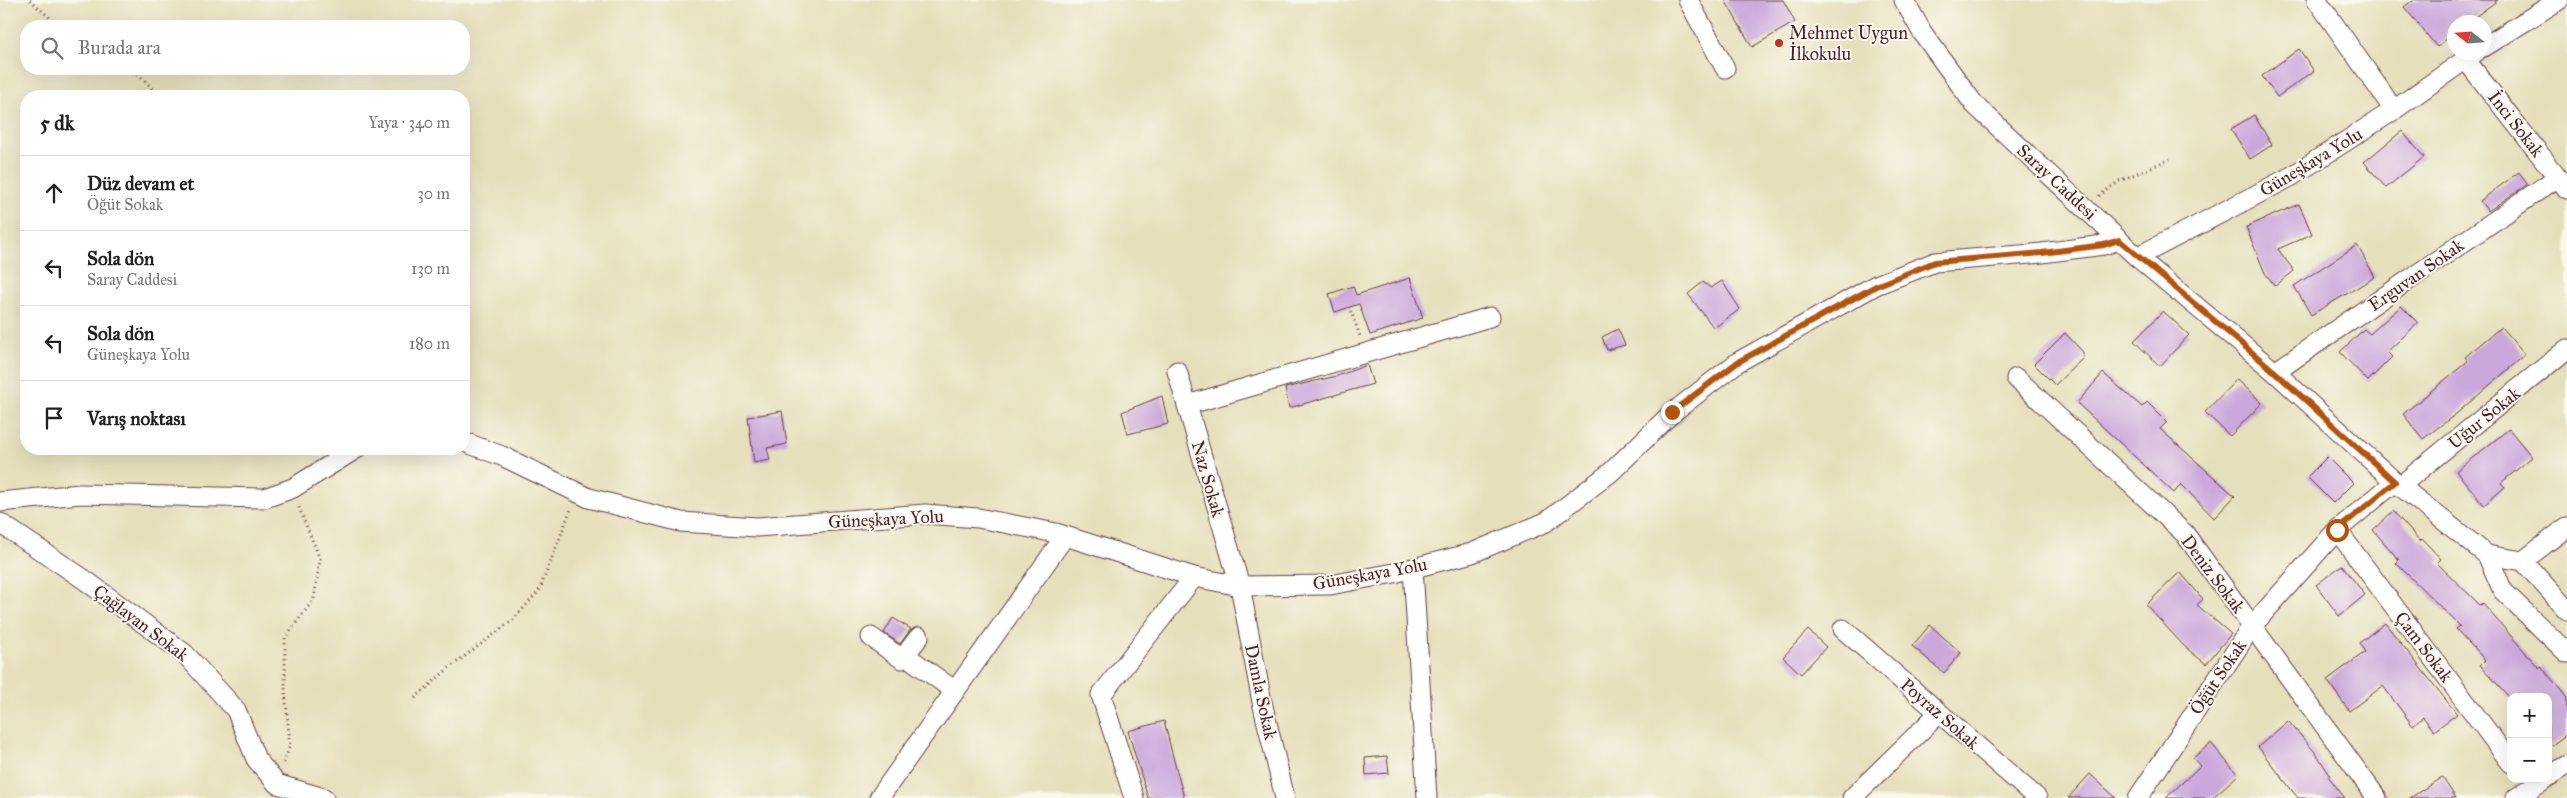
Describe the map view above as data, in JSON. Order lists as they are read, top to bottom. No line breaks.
{"streets":{"street":["İnci Sokak","Güneşkaya Yolu","Saray Caddesi","Erguvan Sokak","Uğur Sokak","Naz Sokak","Deniz Sokak","Çağlayan Sokak","Çam Sokak","Öğüt Sokak","Damla Sokak","Poyraz Sokak"]},"crossings":[["İnci Sokak","Erguvan Sokak"],["Güneşkaya Yolu","Saray Caddesi"],["Güneşkaya Yolu","Naz Sokak"],["Güneşkaya Yolu","Damla Sokak"],["Saray Caddesi","Erguvan Sokak"],["Saray Caddesi","Uğur Sokak"],["Saray Caddesi","Öğüt Sokak"],["Uğur Sokak","Öğüt Sokak"],["Naz Sokak","Damla Sokak"],["Deniz Sokak","Öğüt Sokak"],["Çam Sokak","Öğüt Sokak"]],"places":["Mehmet Uygun İlkokulu"],"north":"left","page":{"search":"Burada ara","heading":["5 dk","Yaya · 340 m"],"list":[["Düz devam et","Öğüt Sokak","30 m"],["Sola dön","Saray Caddesi","130 m"],["Sola dön","Güneşkaya Yolu","180 m"],"Varış noktası"],"map_buttons":["+","−"]}}
